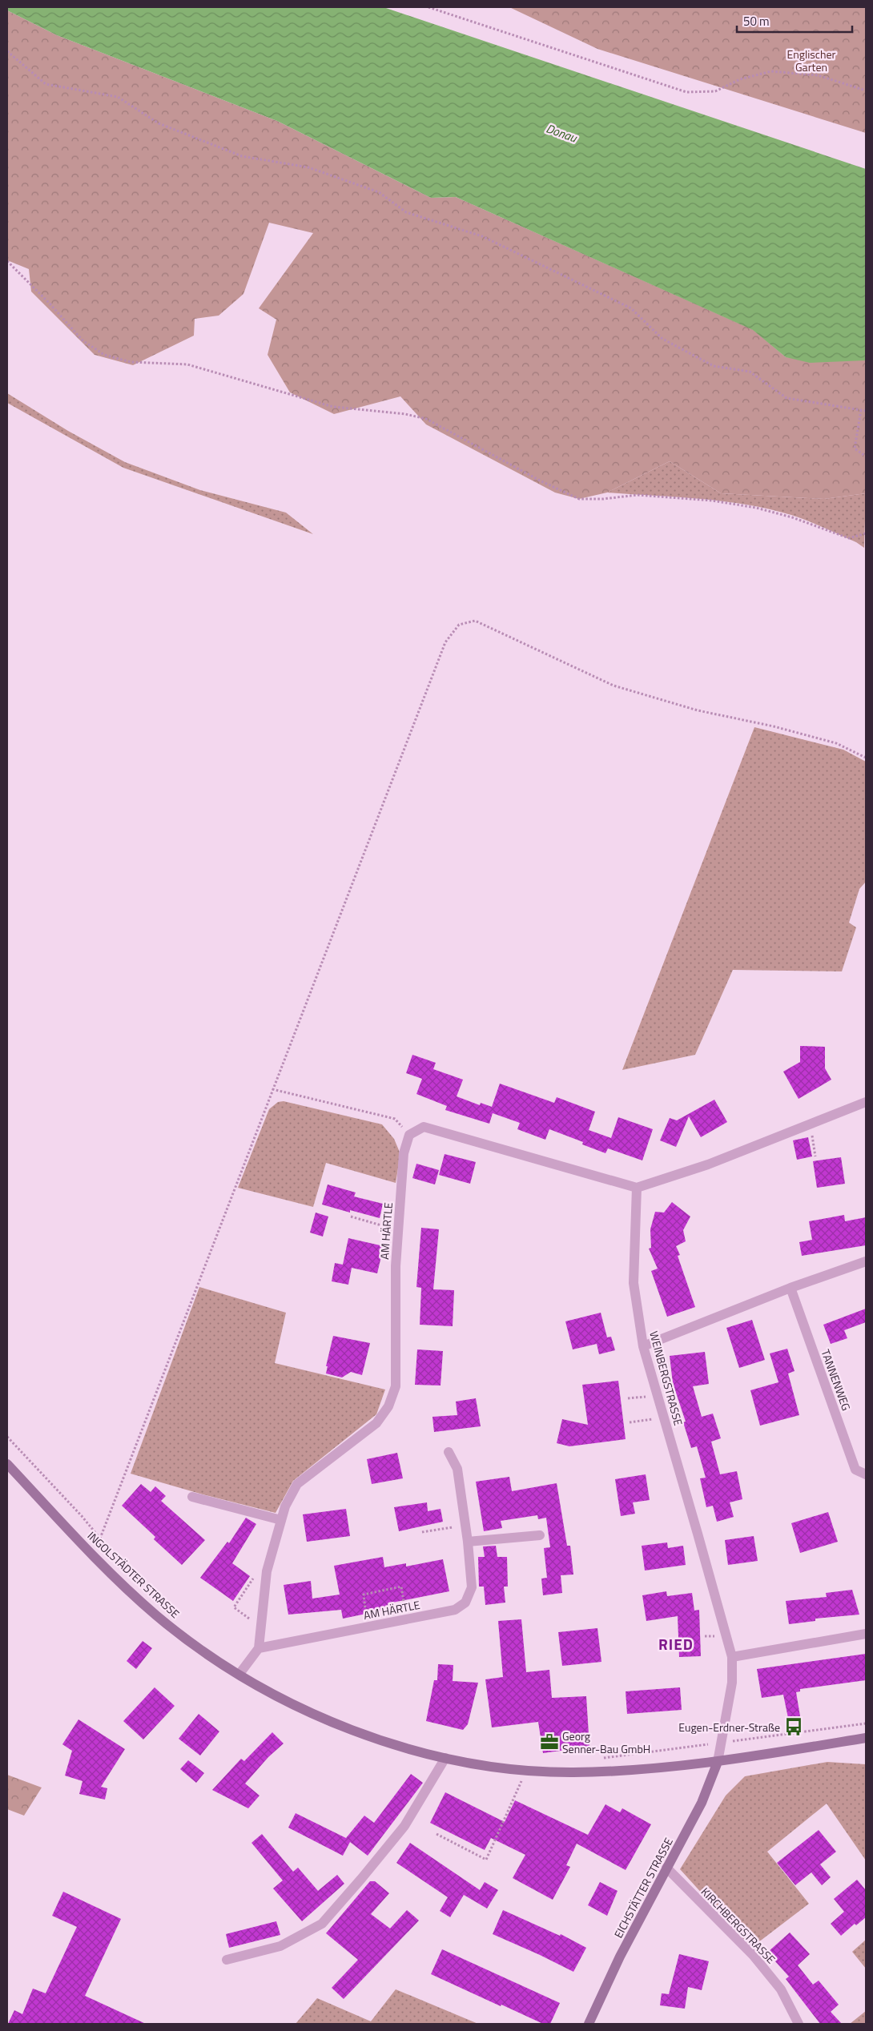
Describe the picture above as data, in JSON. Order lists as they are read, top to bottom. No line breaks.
{"streets":{"main road":["INGOLSTÄDTER STRASSE","EICHSTÄTTER STRASSE"],"street":["AM HÄRTLE","WEINBERGSTRASSE","TANNENWEG","KIRCHBERGSTRASSE"]},"crossings":[["WEINBERGSTRASSE","INGOLSTÄDTER STRASSE"],["WEINBERGSTRASSE","EICHSTÄTTER STRASSE"],["INGOLSTÄDTER STRASSE","EICHSTÄTTER STRASSE"],["EICHSTÄTTER STRASSE","KIRCHBERGSTRASSE"]],"districts":["RIED"],"water":["Donau"],"parks":["Englischer Garten"],"places":{"bus stop":["Eugen-Erdner-Straße"],"office":["Georg Senner-Bau GmbH"]},"scale_bar":"50 m"}
